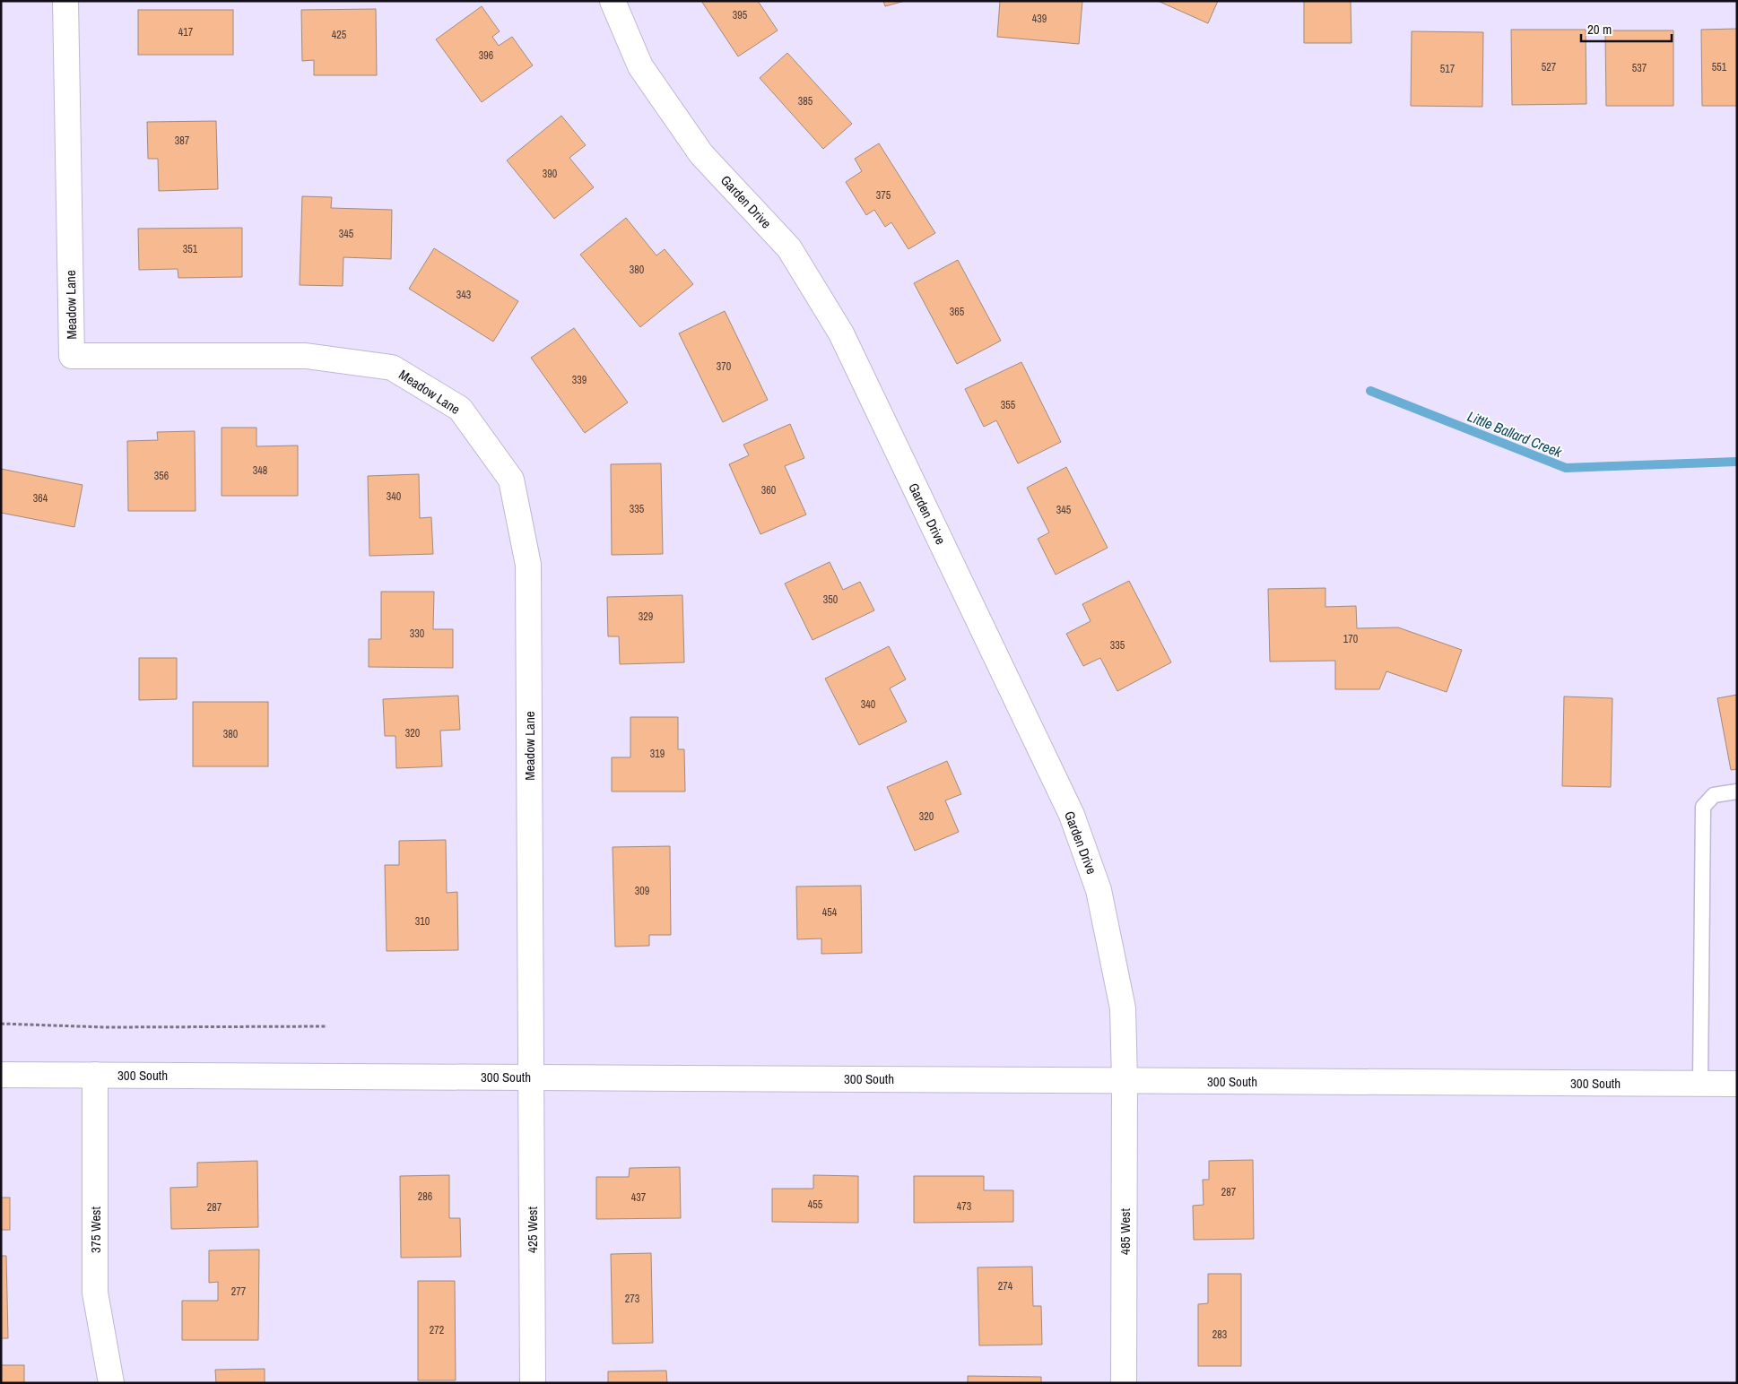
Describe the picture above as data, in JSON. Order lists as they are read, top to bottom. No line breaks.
{"streets":{"street":["Garden Drive","Meadow Lane","300 South","375 West","425 West","485 West"]},"crossings":[["Garden Drive","300 South"],["Garden Drive","485 West"],["Meadow Lane","300 South"],["Meadow Lane","425 West"],["300 South","375 West"],["300 South","425 West"],["300 South","485 West"]],"water":["Little Ballard Creek"],"house_numbers":["395","439","417","425","396","527","551","537","517","385","387","390","375","345","351","380","343","365","370","339","355","348","356","360","340","364","335","345","350","329","330","170","335","340","320","380","319","320","309","454","310","287","286","437","455","473","287","274","277","273","272","283"],"scale_bar":"20 m"}
